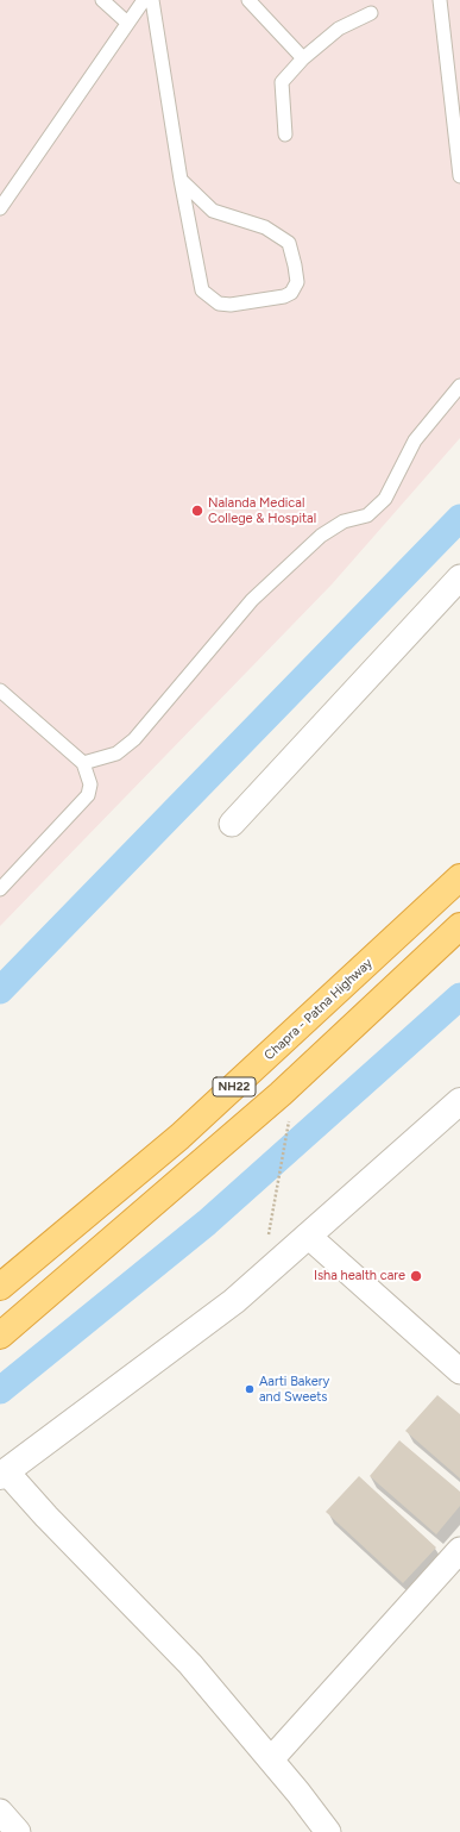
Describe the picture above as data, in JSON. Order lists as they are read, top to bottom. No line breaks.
{"streets":{"highway":["Chapra - Patna Highway","NH22"]},"places":["Nalanda Medical College & Hospital","Isha health care","Aarti Bakery and Sweets"]}
